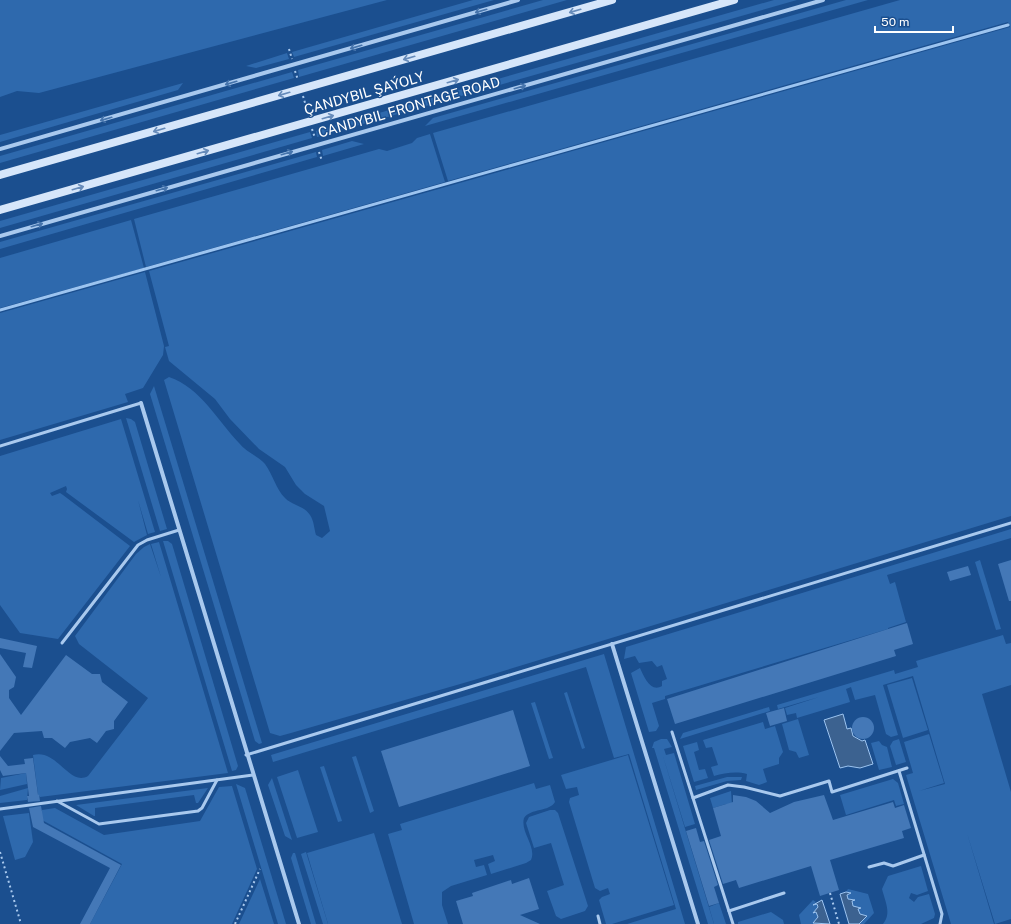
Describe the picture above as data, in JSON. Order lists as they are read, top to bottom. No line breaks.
{"streets":{"main road":["ÇANDYBIL ŞAÝOLY"],"street":["CANDYBIL FRONTAGE ROAD"]},"one_way":["CANDYBIL FRONTAGE ROAD"],"scale_bar":"50 m"}
